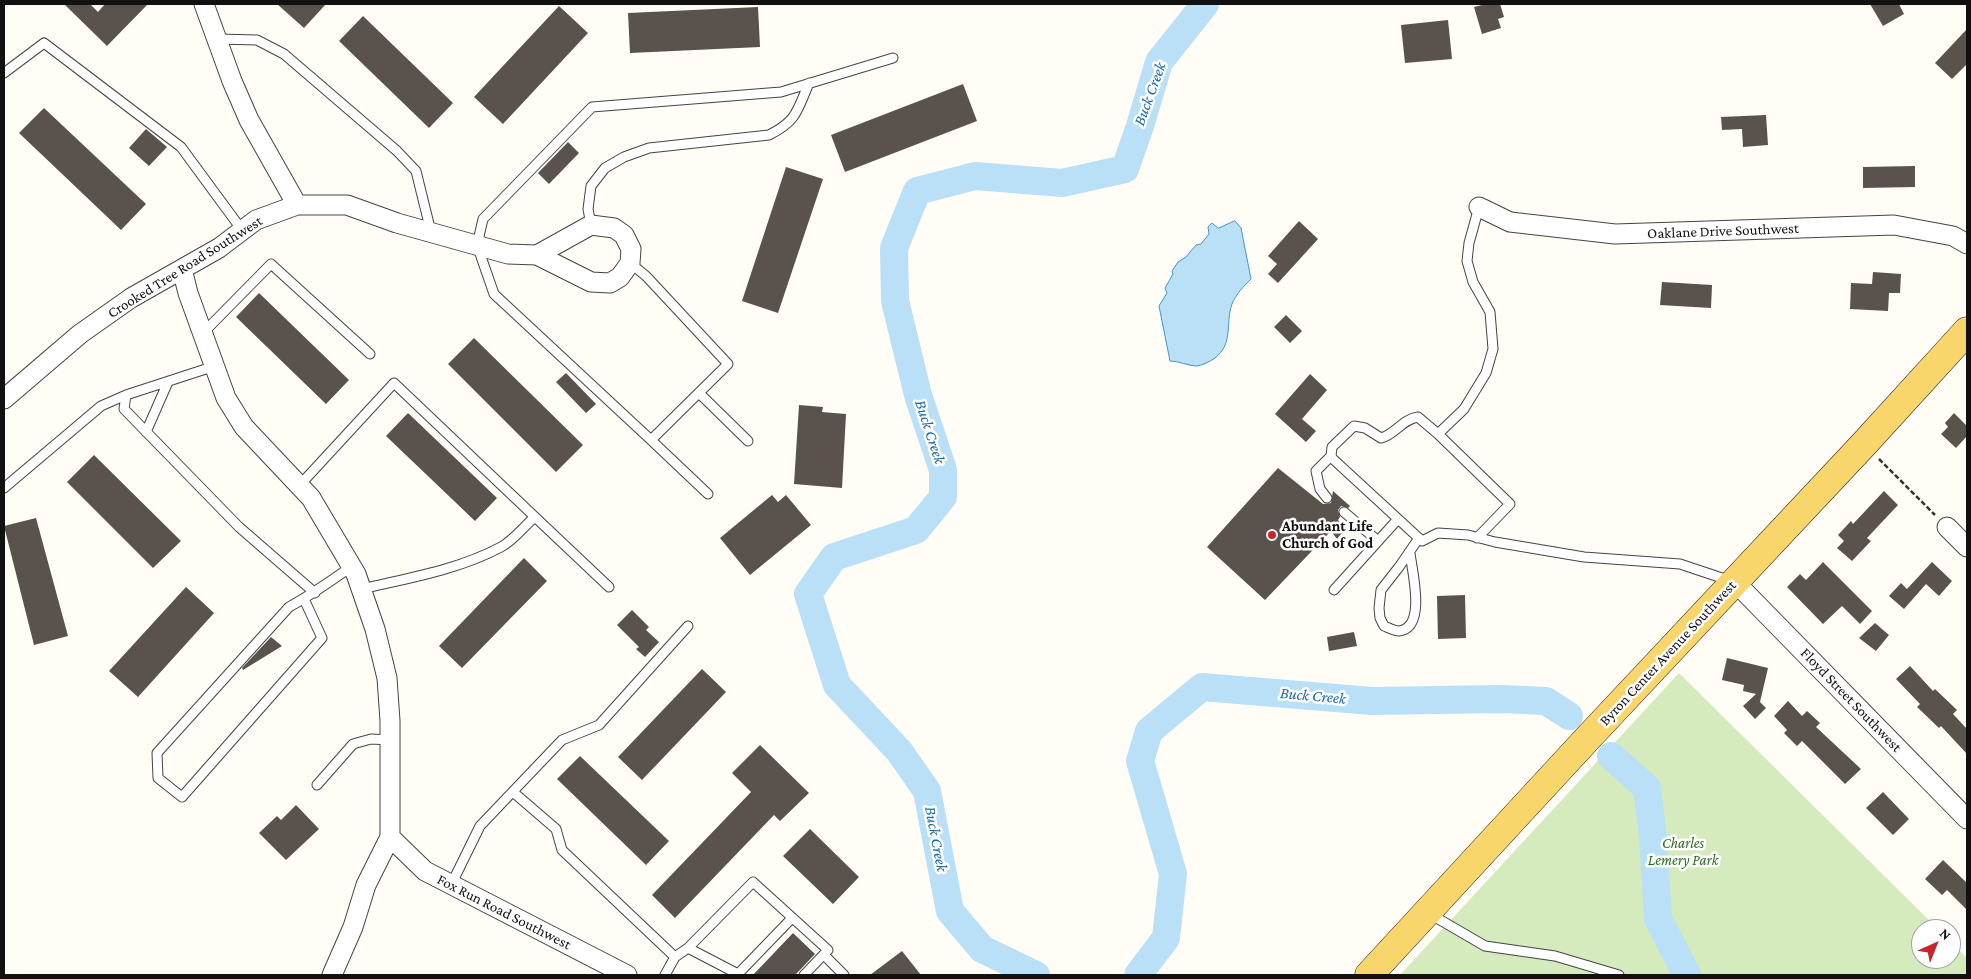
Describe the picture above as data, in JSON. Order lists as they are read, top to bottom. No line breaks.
{"streets":{"main road":["Byron Center Avenue Southwest"],"street":["Oaklane Drive Southwest","Crooked Tree Road Southwest","Floyd Street Southwest","Fox Run Road Southwest"]},"crossings":[["Byron Center Avenue Southwest","Floyd Street Southwest"]],"water":["Buck Creek"],"parks":["Charles Lemery Park"],"places":["Abundant Life Church of God"],"north":"top right"}
